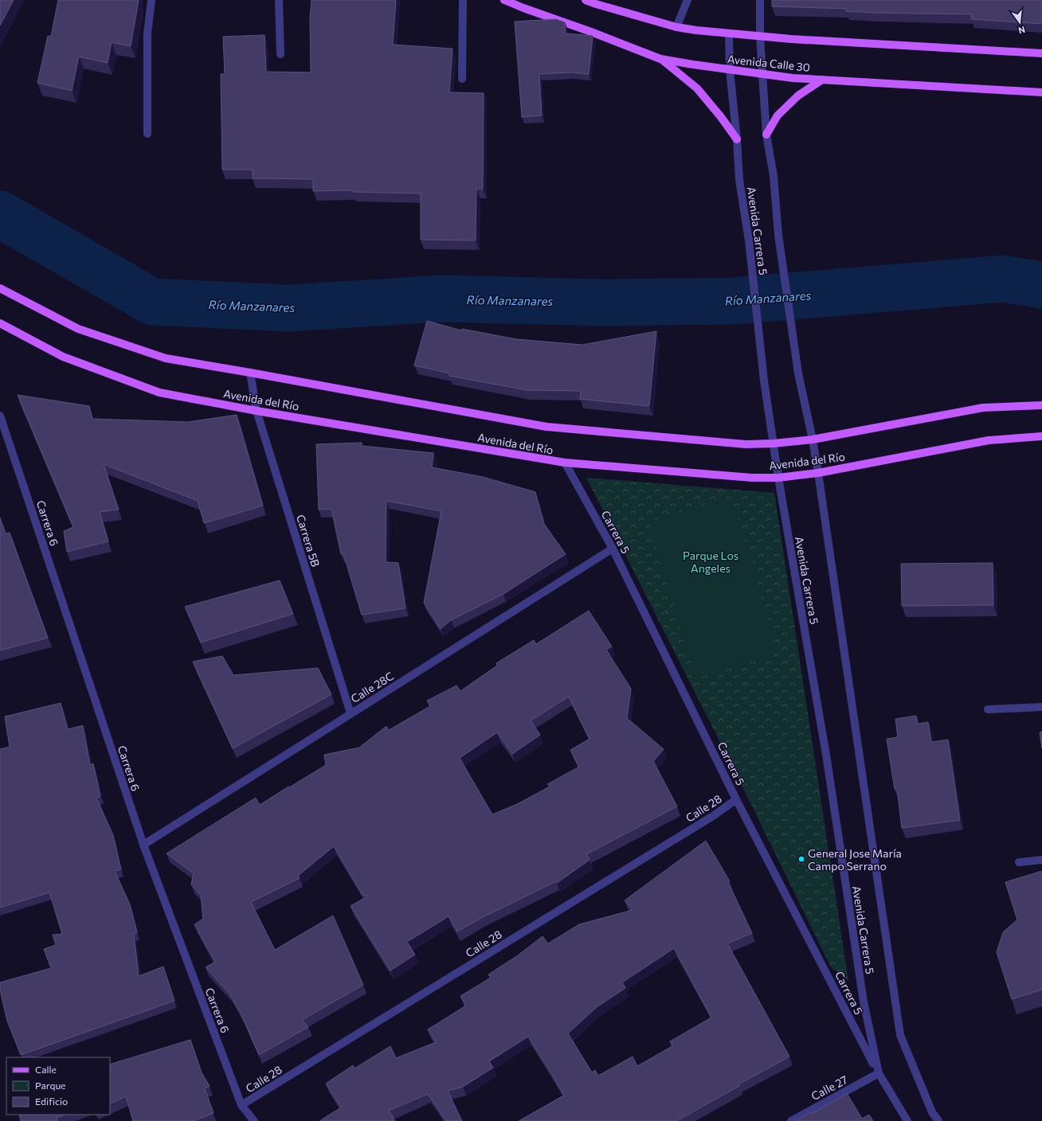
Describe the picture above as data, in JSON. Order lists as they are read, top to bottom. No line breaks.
{"streets":{"main road":["Avenida Calle 30","Avenida del Río"],"street":["Avenida Carrera 5","Carrera 6","Carrera 5","Carrera 5B","Calle 28C","Calle 28","Calle 27"]},"crossings":[["Avenida Calle 30","Avenida Carrera 5"],["Avenida Carrera 5","Avenida del Río"],["Avenida Carrera 5","Carrera 5"],["Avenida Carrera 5","Calle 27"],["Avenida del Río","Carrera 5"],["Avenida del Río","Carrera 5B"],["Carrera 6","Calle 28C"],["Carrera 6","Calle 28"],["Carrera 5","Calle 28C"],["Carrera 5","Calle 28"],["Carrera 5","Calle 27"],["Carrera 5B","Calle 28C"]],"water":["Río Manzanares"],"parks":["Parque Los Angeles"],"places":["General Jose María Campo Serrano"],"legend":["Calle","Parque","Edificio"],"north":"bottom"}
